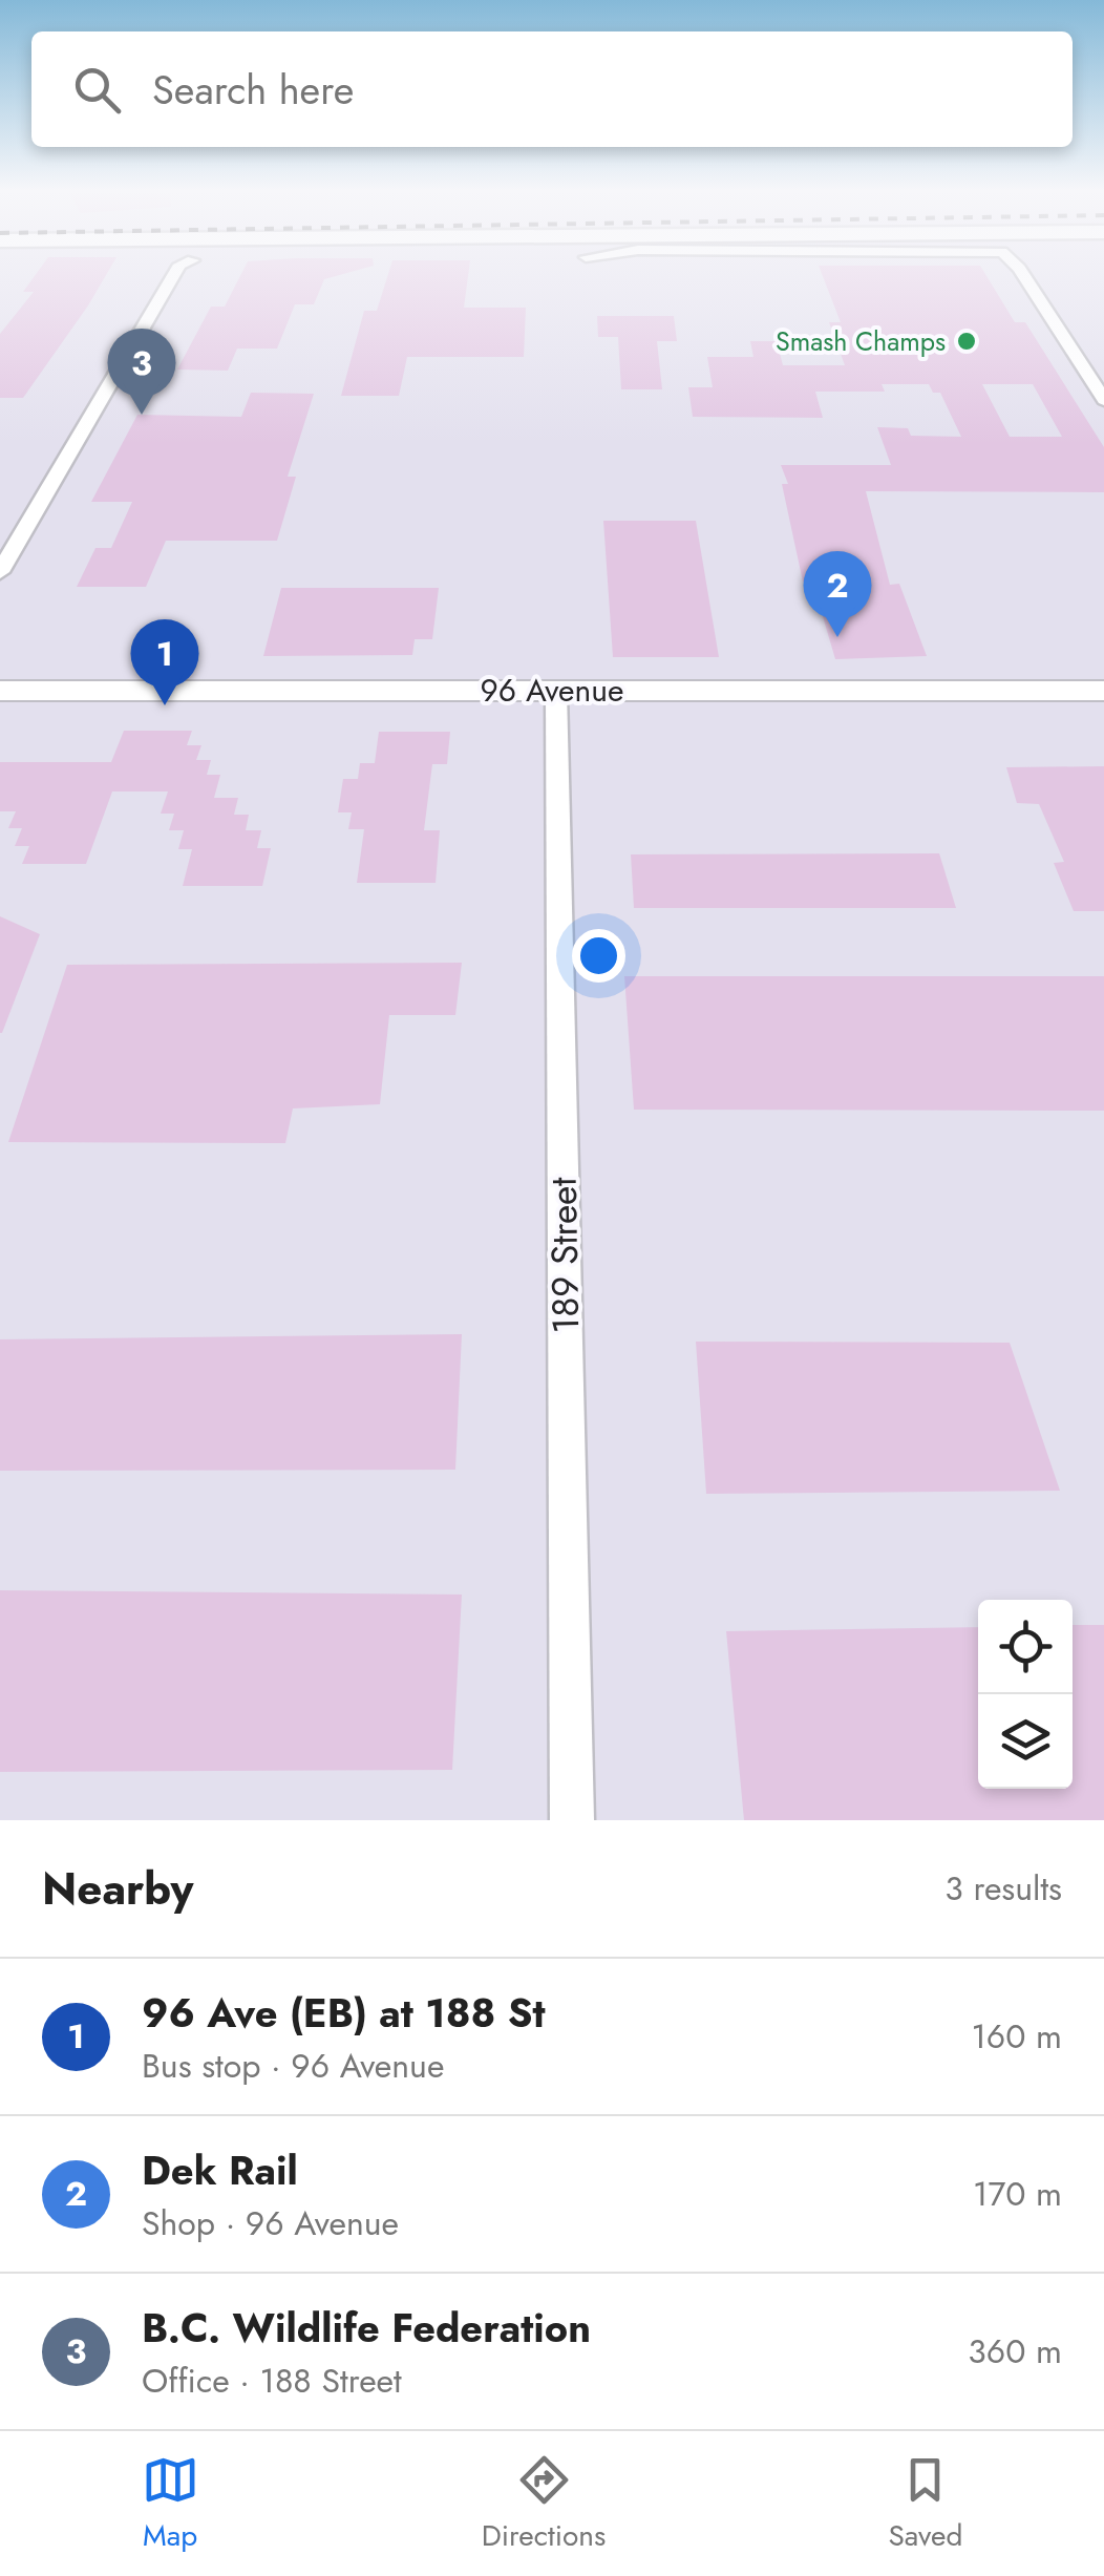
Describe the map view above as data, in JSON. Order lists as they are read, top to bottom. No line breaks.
{"streets":{"main road":["96 Avenue"],"street":["189 Street"]},"crossings":[["96 Avenue","189 Street"]],"places":["Smash Champs"],"page":{"search":"Search here","pins":["3","2","1"],"heading":["Nearby","3 results"],"list":[{"mark":"1","name":"96 Ave (EB) at 188 St","note":"Bus stop · 96 Avenue","value":"160 m"},{"mark":"2","name":"Dek Rail","note":"Shop · 96 Avenue","value":"170 m"},{"mark":"3","name":"B.C. Wildlife Federation","note":"Office · 188 Street","value":"360 m"}],"nav":["Map","Directions","Saved"]}}
